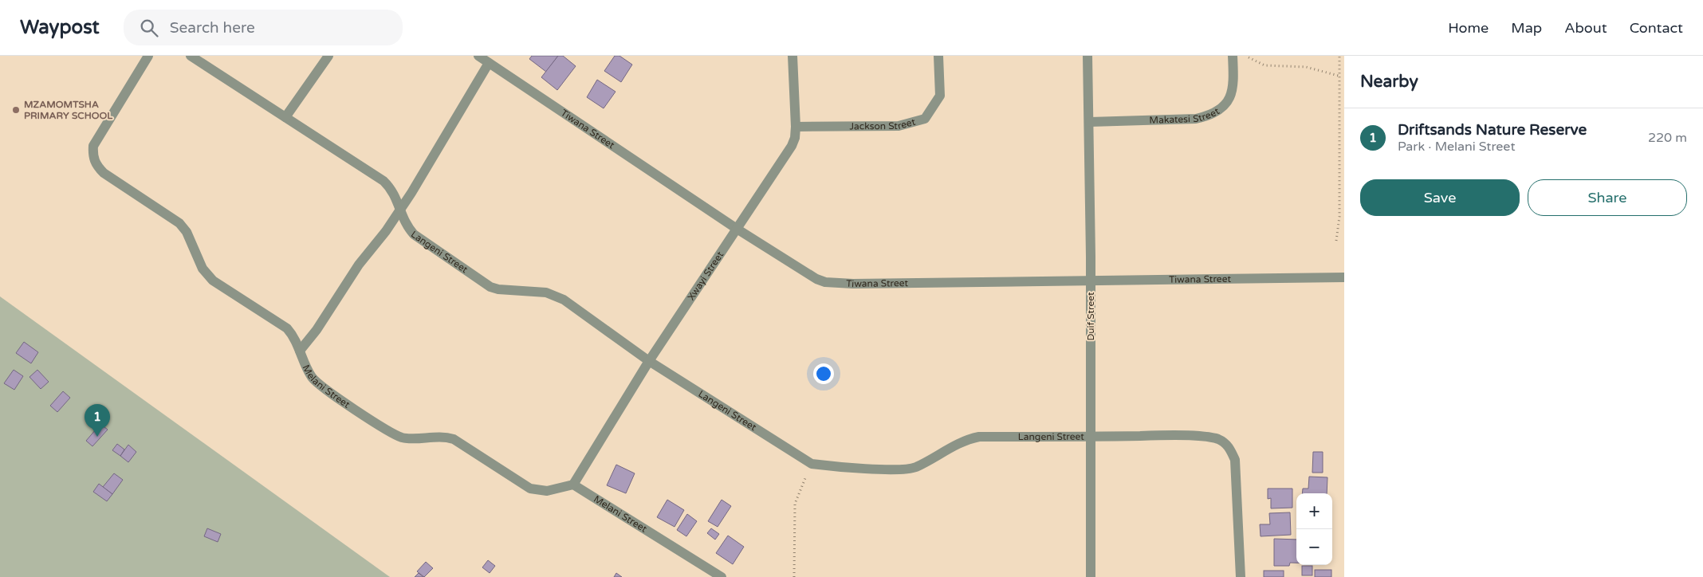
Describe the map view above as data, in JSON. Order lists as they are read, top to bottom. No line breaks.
{"streets":{"street":["Makatesi Street","Jackson Street","Tiwana Street","Langeni Street","Xwayi Street","Duif Street","Melani Street"]},"crossings":[["Makatesi Street","Duif Street"],["Jackson Street","Xwayi Street"],["Tiwana Street","Xwayi Street"],["Tiwana Street","Duif Street"],["Langeni Street","Xwayi Street"],["Langeni Street","Duif Street"],["Xwayi Street","Melani Street"]],"places":["MZAMOMTSHA PRIMARY SCHOOL"],"page":{"header":"Waypost","search":"Search here","nav":["Home","Map","About","Contact"],"heading":"Nearby","list":[{"mark":"1","name":"Driftsands Nature Reserve","note":"Park · Melani Street","value":"220 m"}],"buttons":["Save","Share"],"pins":"1","map_buttons":["+","−"]}}
